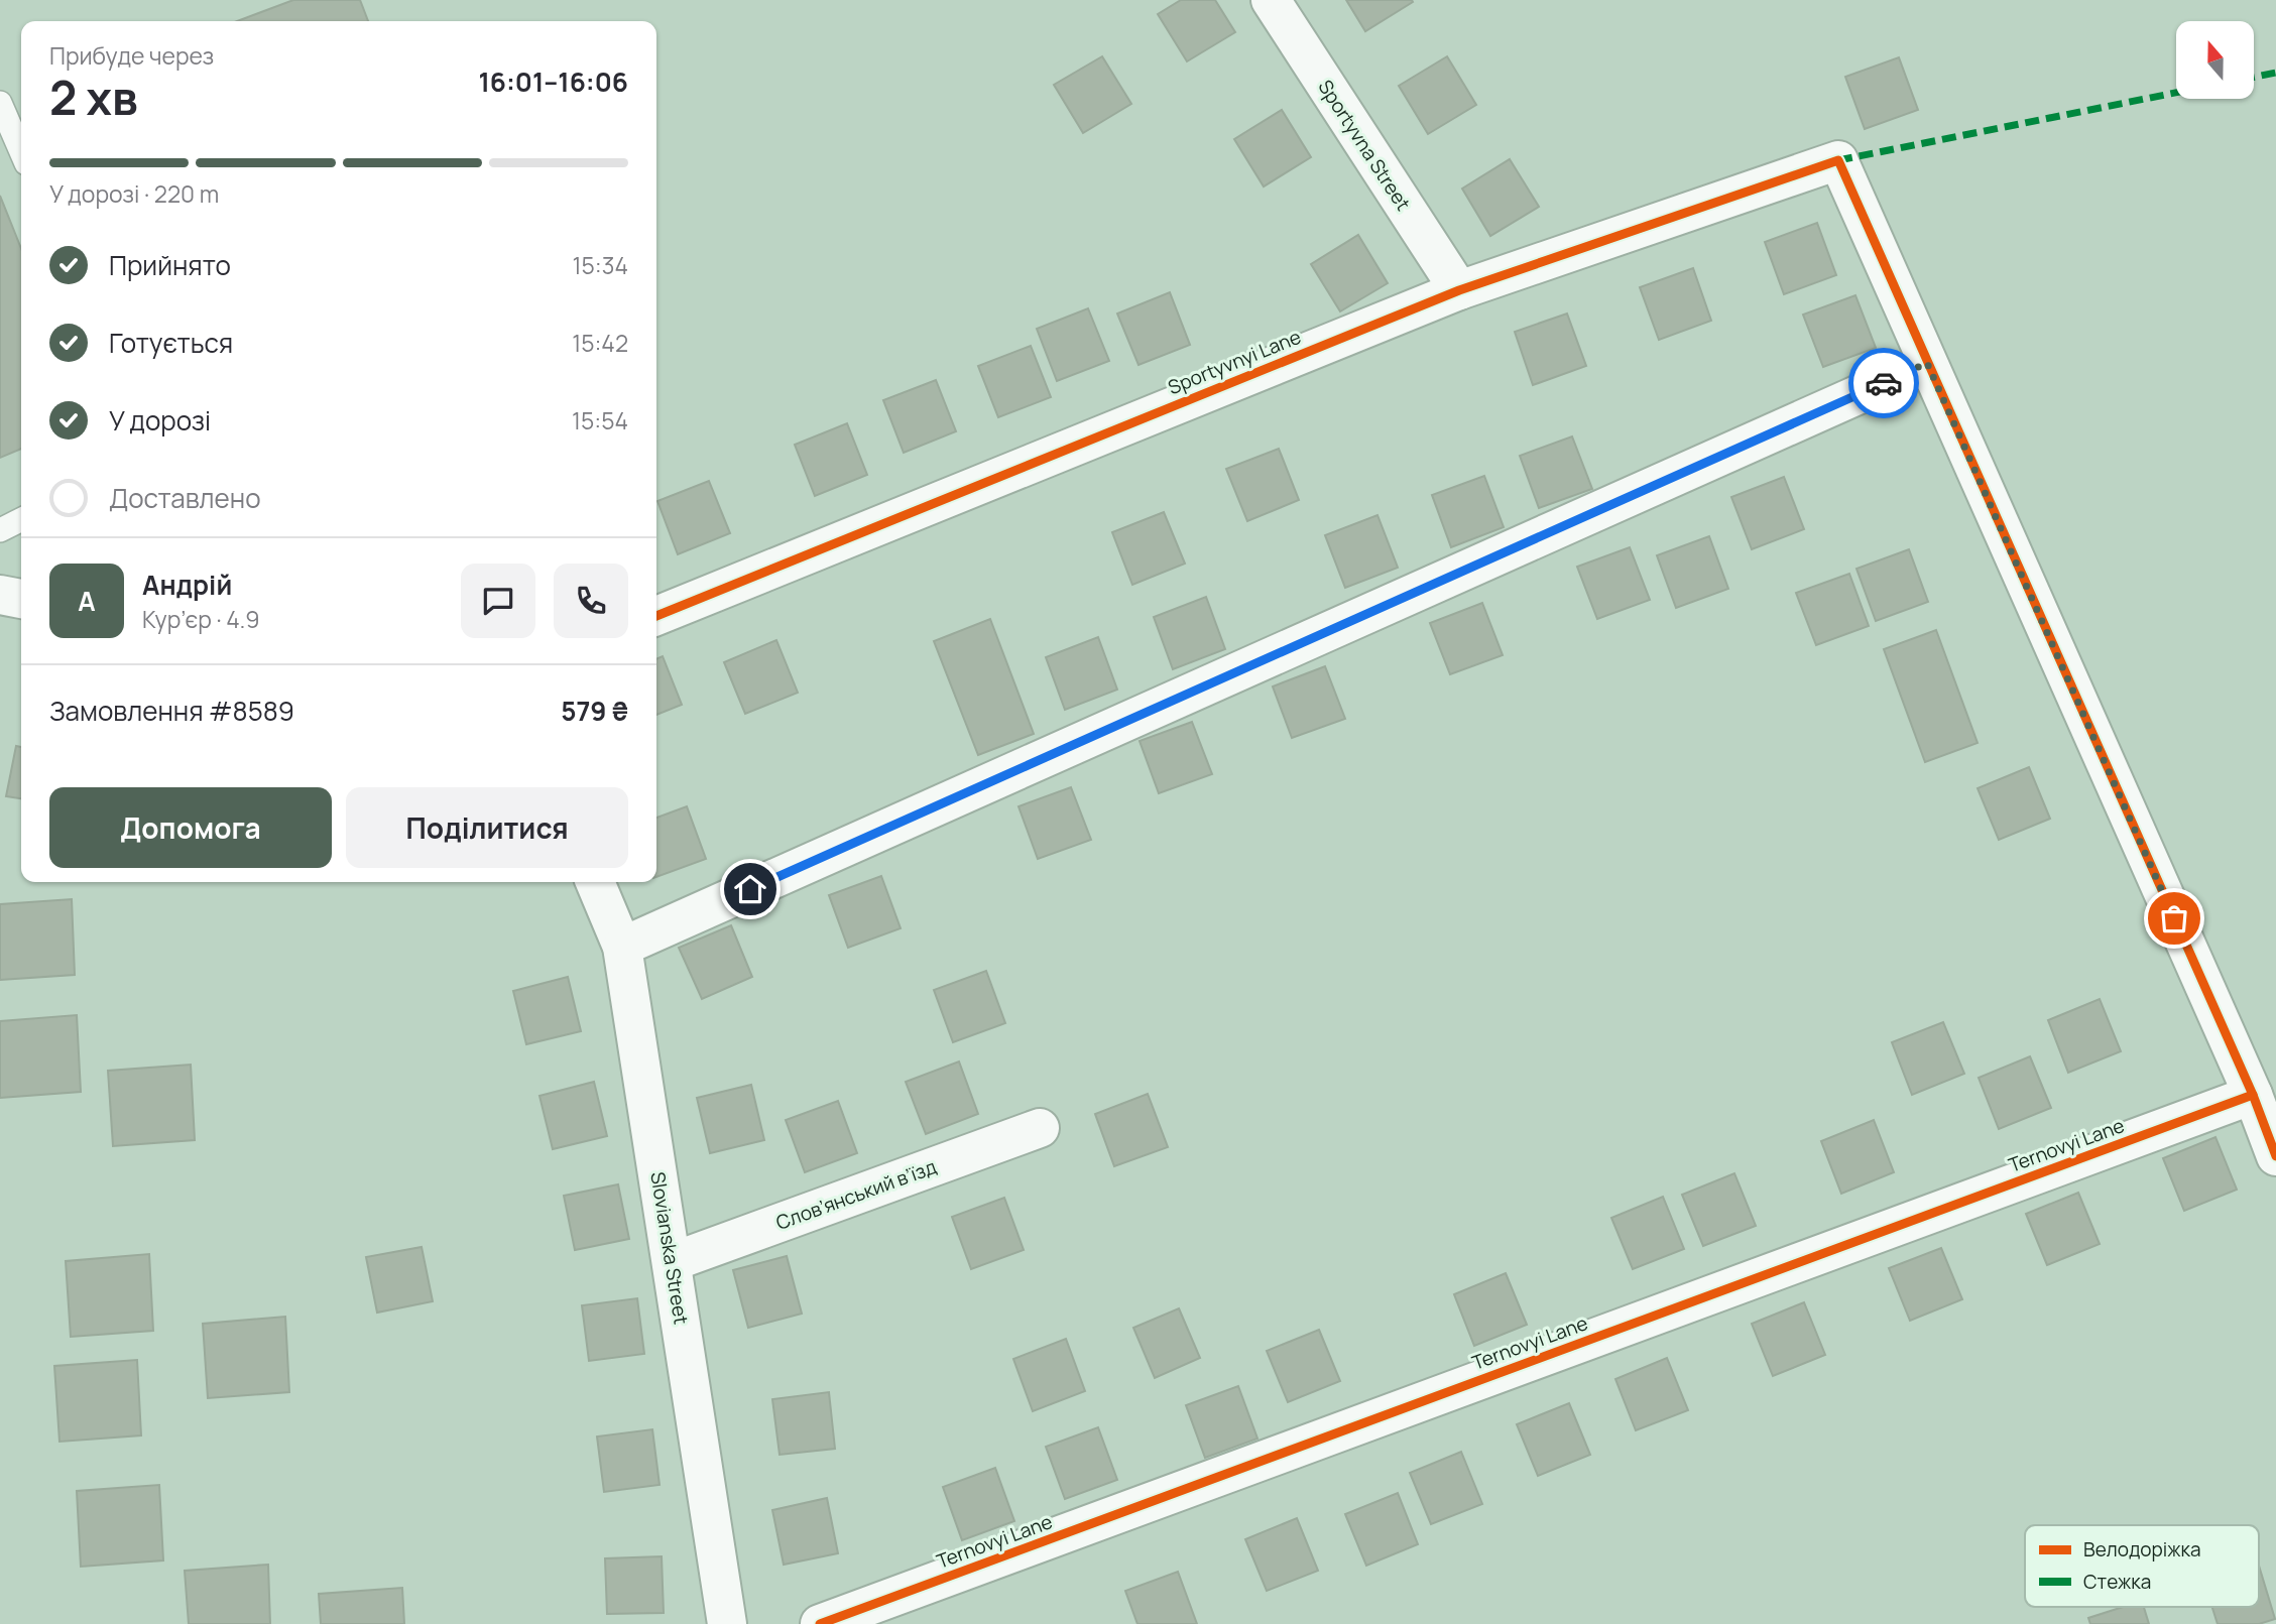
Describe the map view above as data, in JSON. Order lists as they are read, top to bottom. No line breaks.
{"streets":{"street":["Sportyvna Street","Sportyvnyi Lane","Ternovyi Lane","Слов’янський в’їзд","Slovianska Street"]},"crossings":[["Sportyvna Street","Sportyvnyi Lane"],["Слов’янський в’їзд","Slovianska Street"]],"legend":["Велодоріжка","Стежка"],"north":"top","page":{"heading":["2 хв","Прибуде через","16:01–16:06"],"panel":["Андрій","Кур’єр · 4.9","Замовлення #8589","579 ₴"],"bar":"У дорозі · 220 m","list":[["Прийнято","15:34"],["Готується","15:42"],["У дорозі","15:54"],"Доставлено"],"round":"А","buttons":["Допомога","Поділитися"]}}
